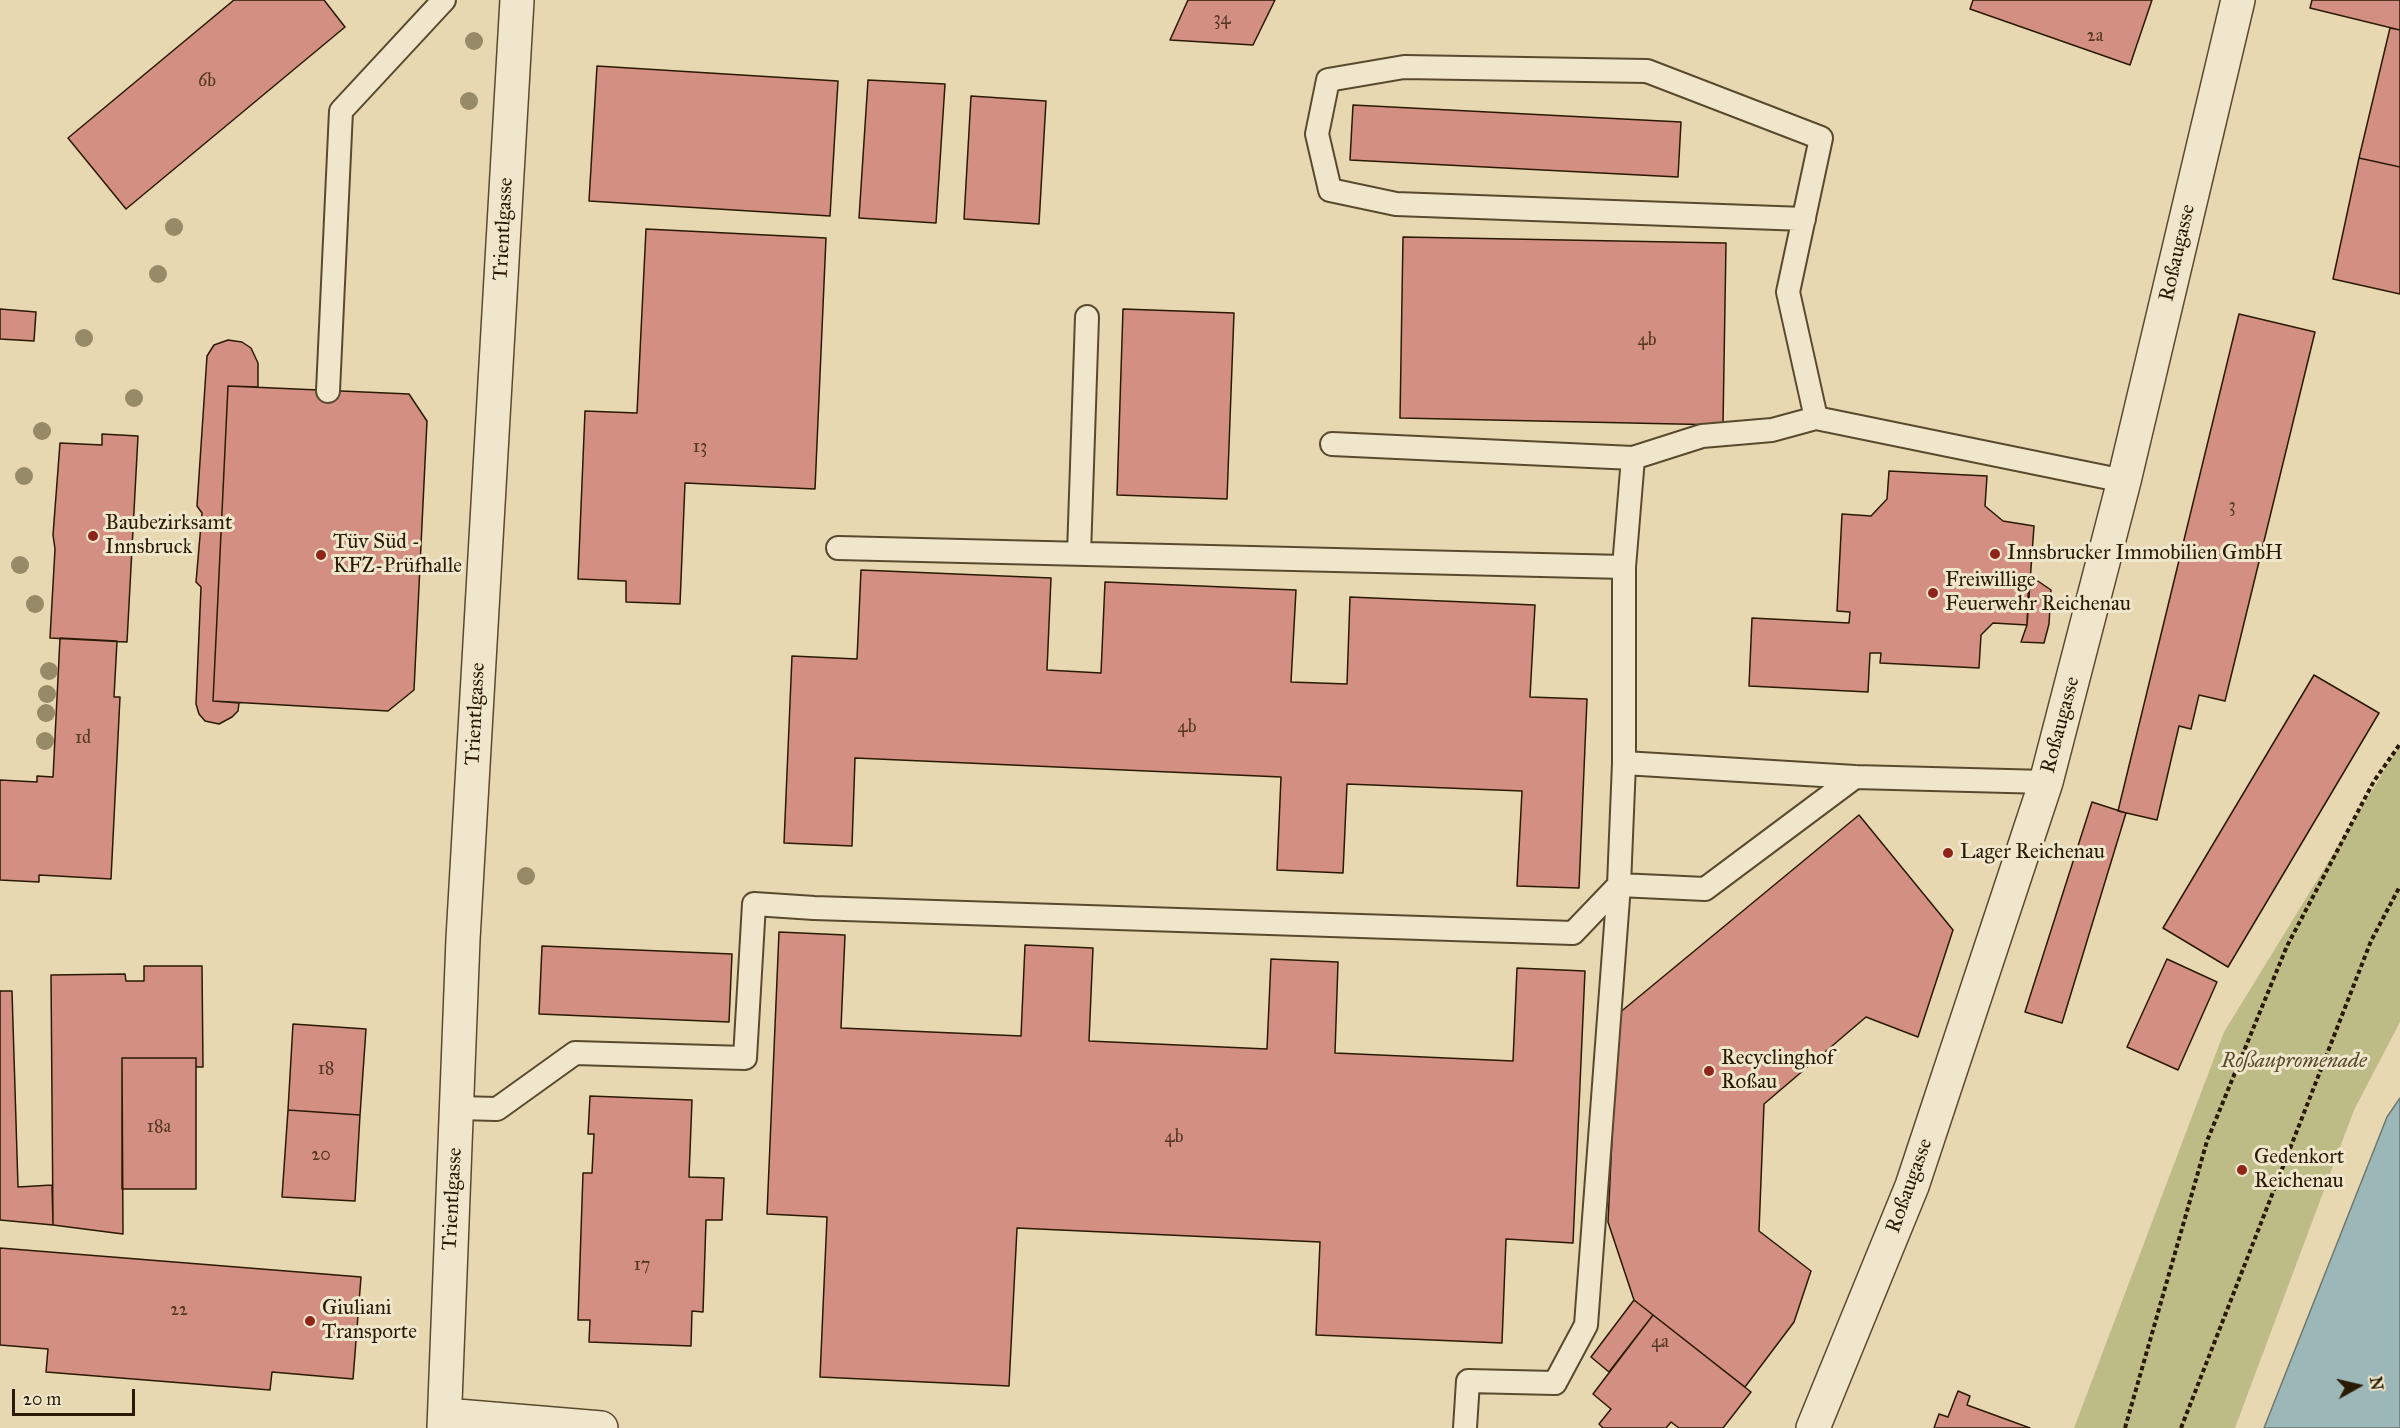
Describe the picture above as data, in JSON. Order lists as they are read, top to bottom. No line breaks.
{"streets":{"street":["Trientlgasse","Roßaugasse"]},"parks":["Roßaupromenade"],"places":["Baubezirksamt Innsbruck","Innsbrucker Immobilien GmbH","Tüv Süd - KFZ-Prüfhalle","Freiwillige Feuerwehr Reichenau","Lager Reichenau","Recyclinghof Roßau","Gedenkort Reichenau","Giuliani Transporte"],"house_numbers":["34","2a","6b","4b","13","3","4b","1d","18","18a","4b","20","17","22","4a"],"scale_bar":"20 m","north":"right"}
